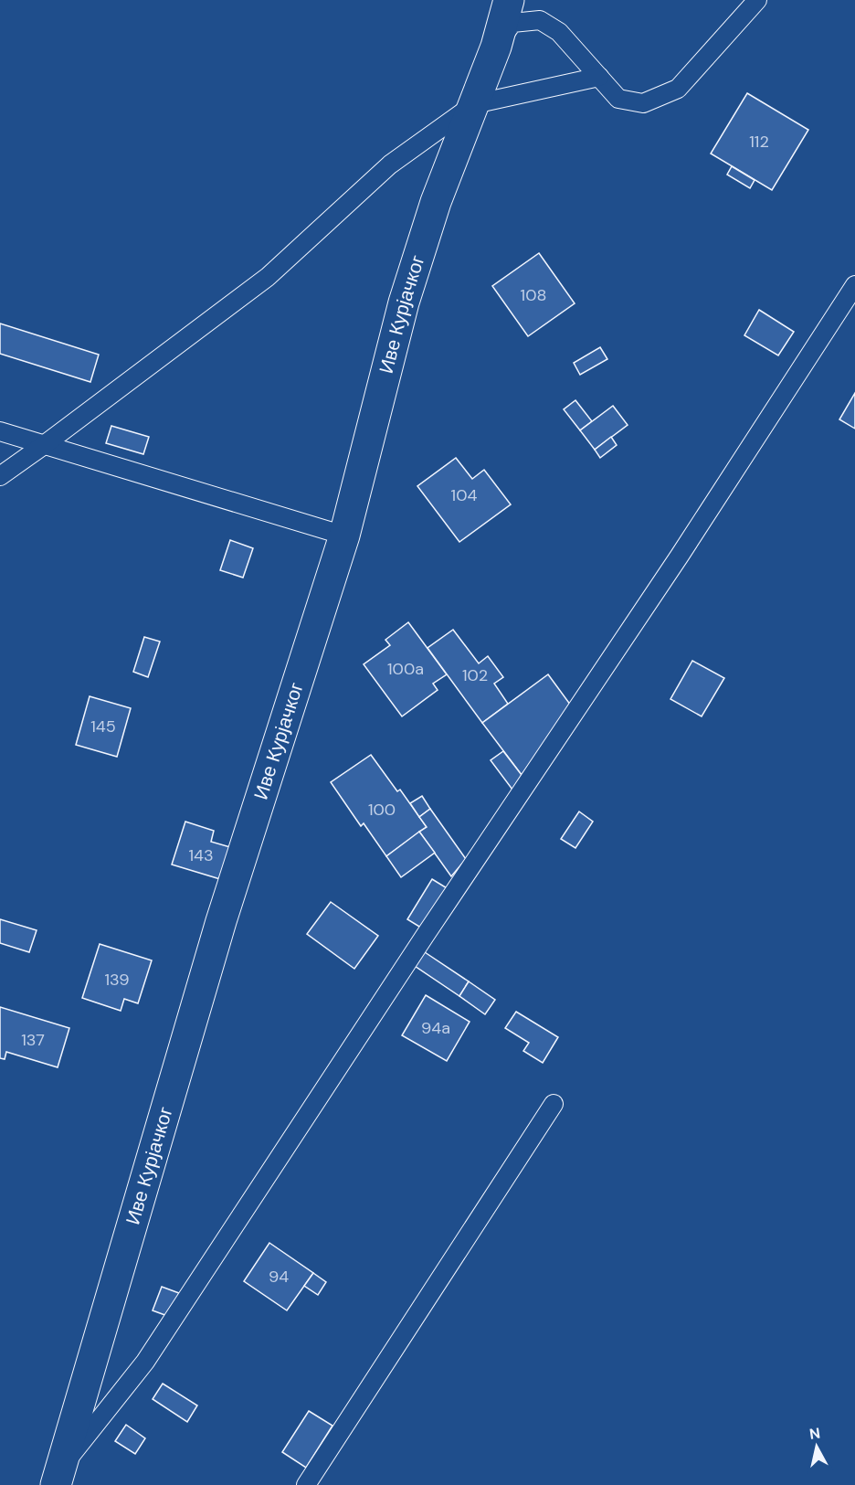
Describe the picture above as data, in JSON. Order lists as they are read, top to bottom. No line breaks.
{"streets":{"street":["Иве Курјачког"]},"house_numbers":["112","108","104","100a","102","145","100","143","139","94a","137","94"],"north":"top"}
